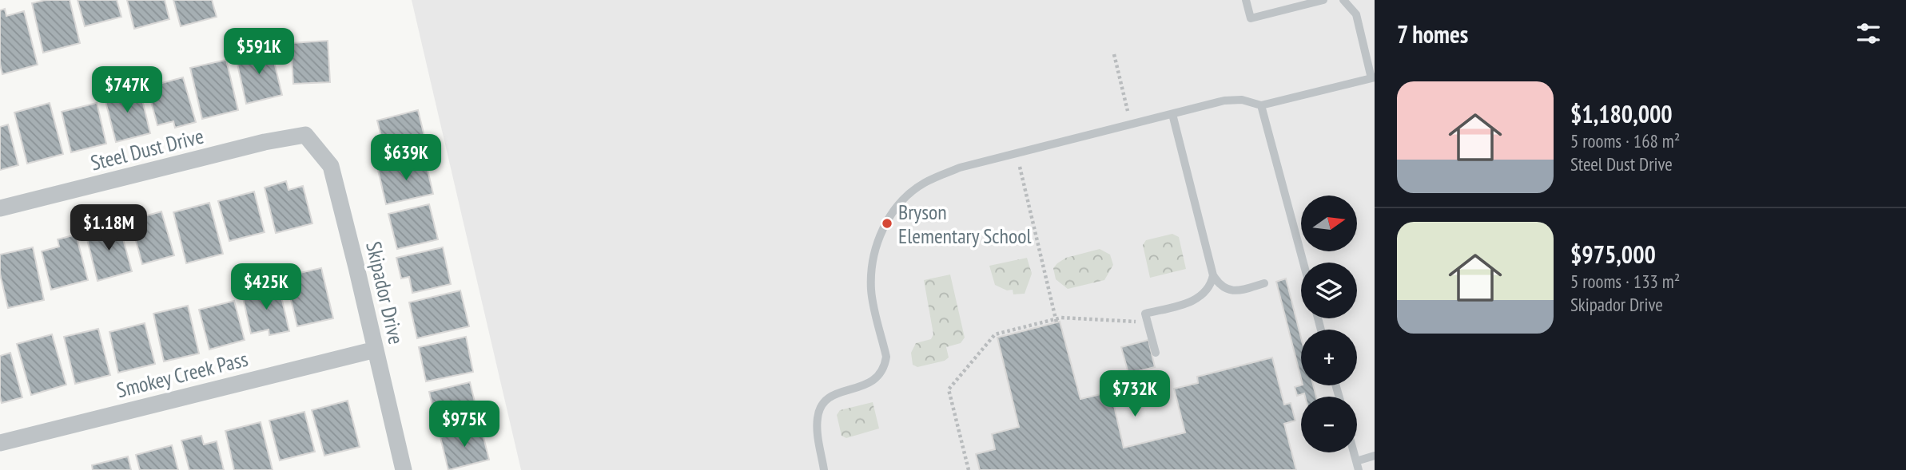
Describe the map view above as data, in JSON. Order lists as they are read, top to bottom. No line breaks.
{"streets":{"street":["Steel Dust Drive","Skipador Drive","Smokey Creek Pass"]},"crossings":[["Steel Dust Drive","Skipador Drive"],["Skipador Drive","Smokey Creek Pass"]],"places":["Bryson Elementary School"],"north":"right","page":{"heading":"7 homes","price":["$591K","$747K","$639K","$1.18M","$425K","$732K","$975K"],"list":[{"name":"$1,180,000","note":"5 rooms · 168 m² · Steel Dust Drive"},{"name":"$975,000","note":"5 rooms · 133 m² · Skipador Drive"}],"map_buttons":["+","−"]}}
